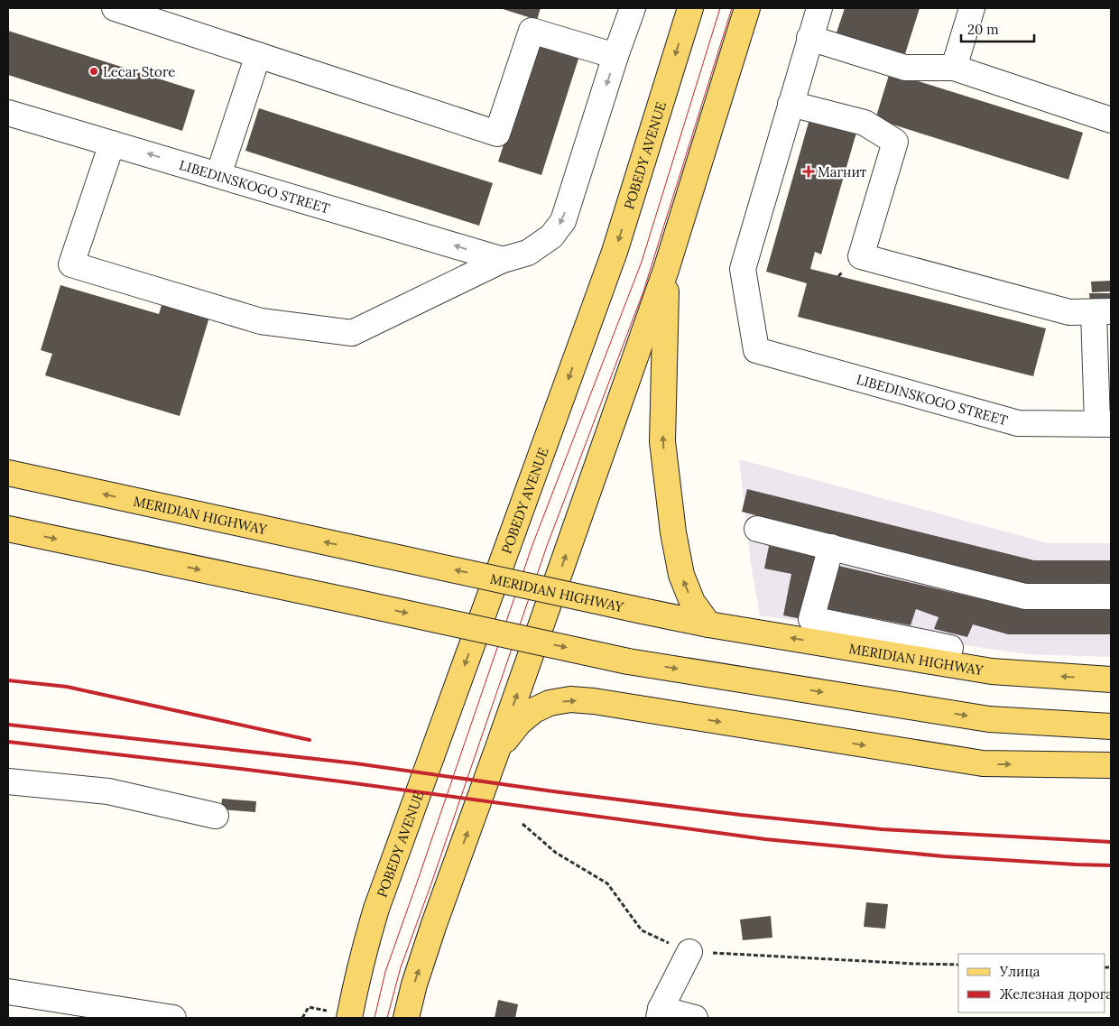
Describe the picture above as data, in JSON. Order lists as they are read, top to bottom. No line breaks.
{"streets":{"main road":["POBEDY AVENUE","MERIDIAN HIGHWAY"],"street":["LIBEDINSKOGO STREET"]},"one_way":["LIBEDINSKOGO STREET"],"places":{"other":["Lecar Store"],"health":["Магнит"]},"legend":["Улица","Железная дорога"],"scale_bar":"20 m"}
